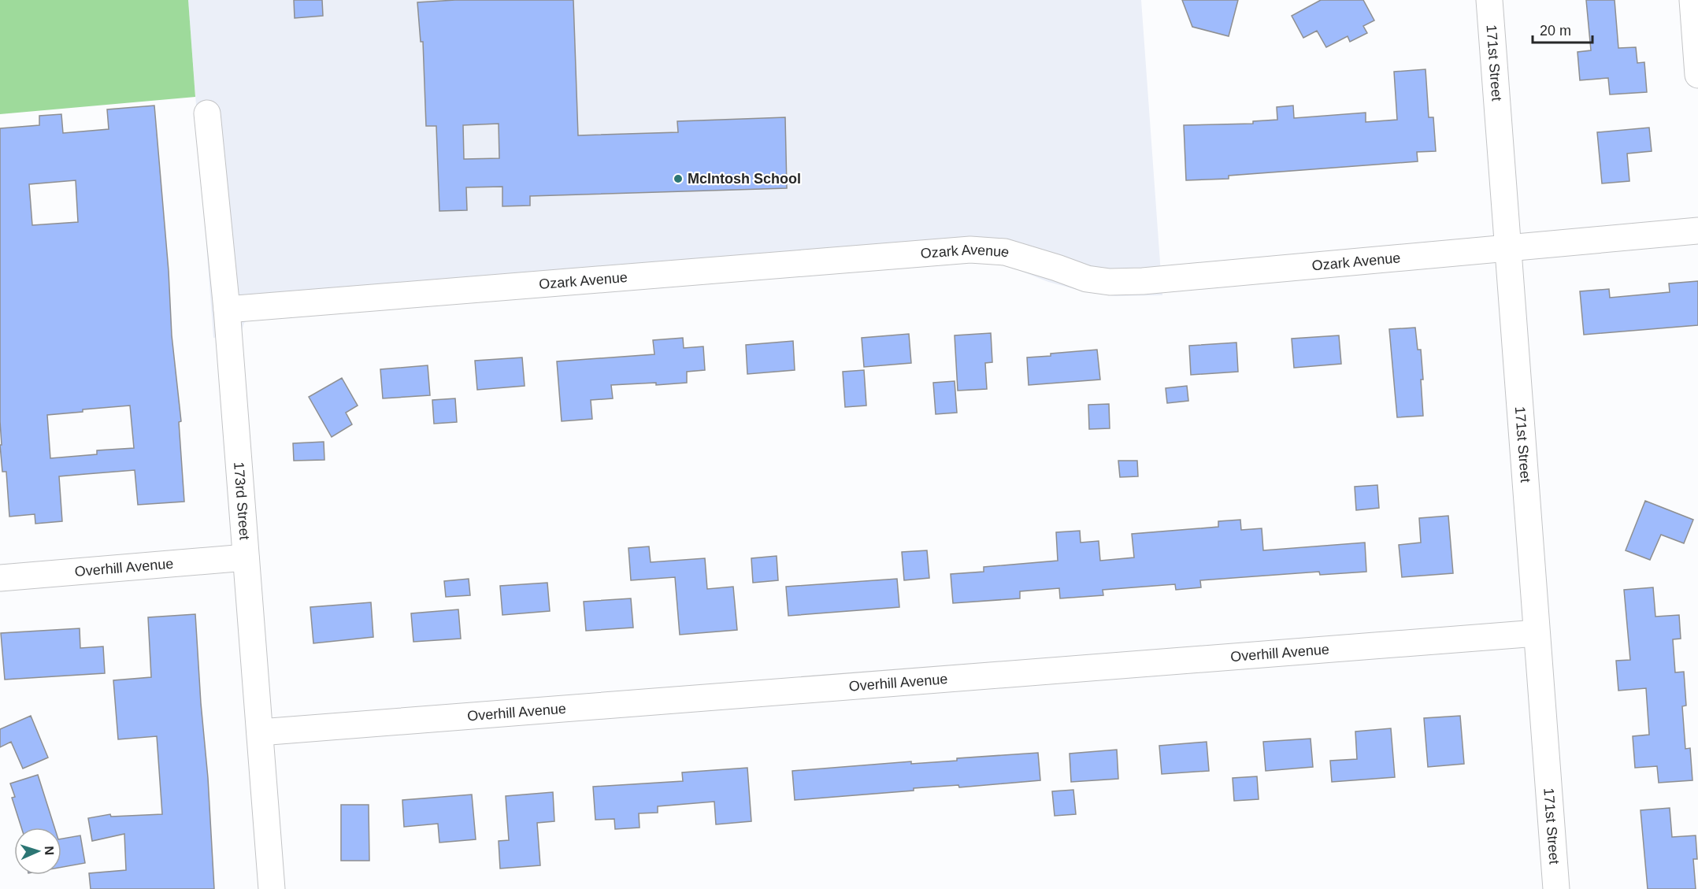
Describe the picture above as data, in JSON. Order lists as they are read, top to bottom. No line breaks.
{"streets":{"street":["171st Street","Ozark Avenue","173rd Street","Overhill Avenue"]},"crossings":[["171st Street","Ozark Avenue"],["171st Street","Overhill Avenue"],["Ozark Avenue","173rd Street"],["173rd Street","Overhill Avenue"]],"places":["McIntosh School"],"scale_bar":"20 m","north":"right"}
